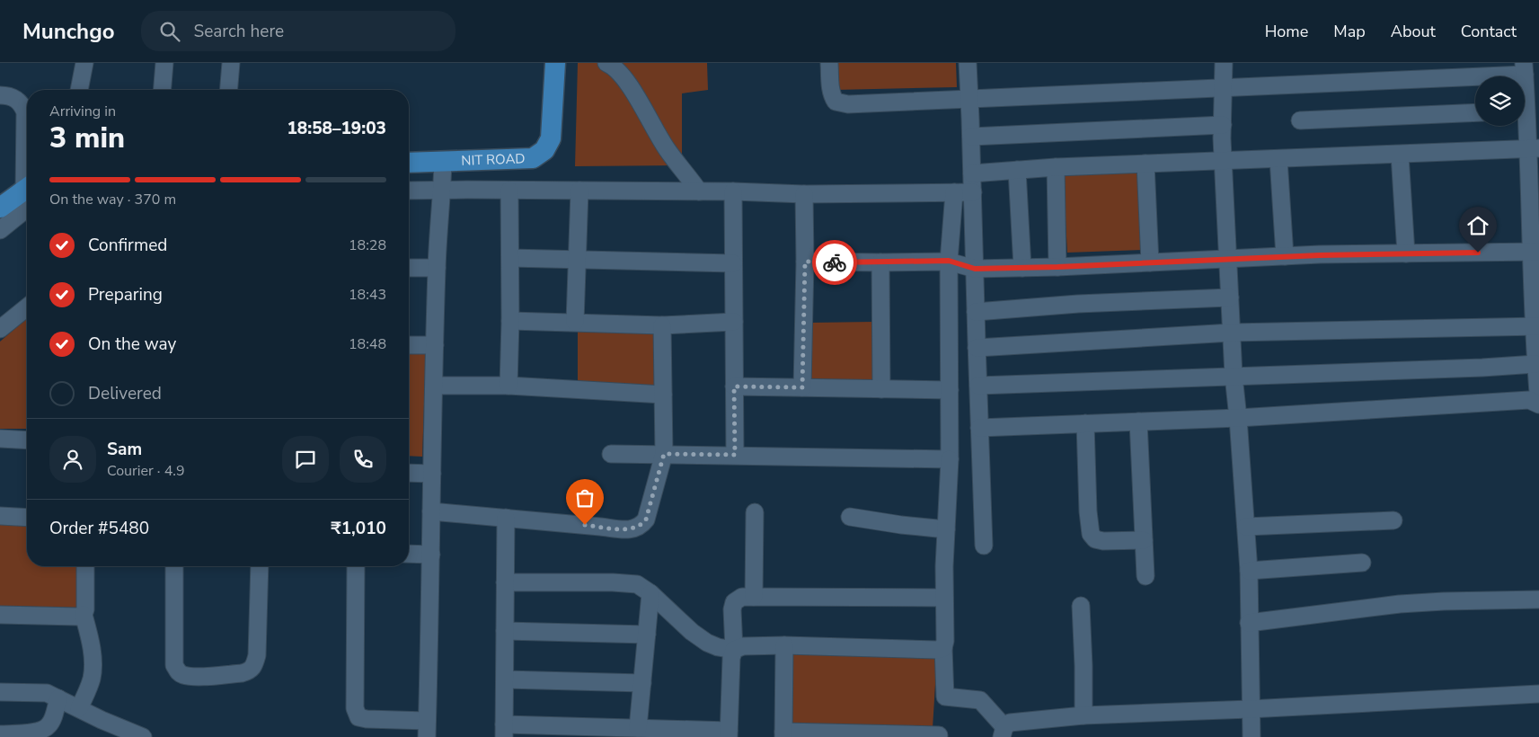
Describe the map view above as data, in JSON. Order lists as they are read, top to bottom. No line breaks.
{"streets":{"main road":["NIT ROAD"]},"page":{"header":"Munchgo","search":"Search here","nav":["Home","Map","About","Contact"],"heading":["3 min","Arriving in","18:58–19:03"],"panel":["Sam","Courier · 4.9","Order #5480","₹1,010"],"bar":"On the way · 370 m","list":[["Confirmed","18:28"],["Preparing","18:43"],["On the way","18:48"],"Delivered"]}}
